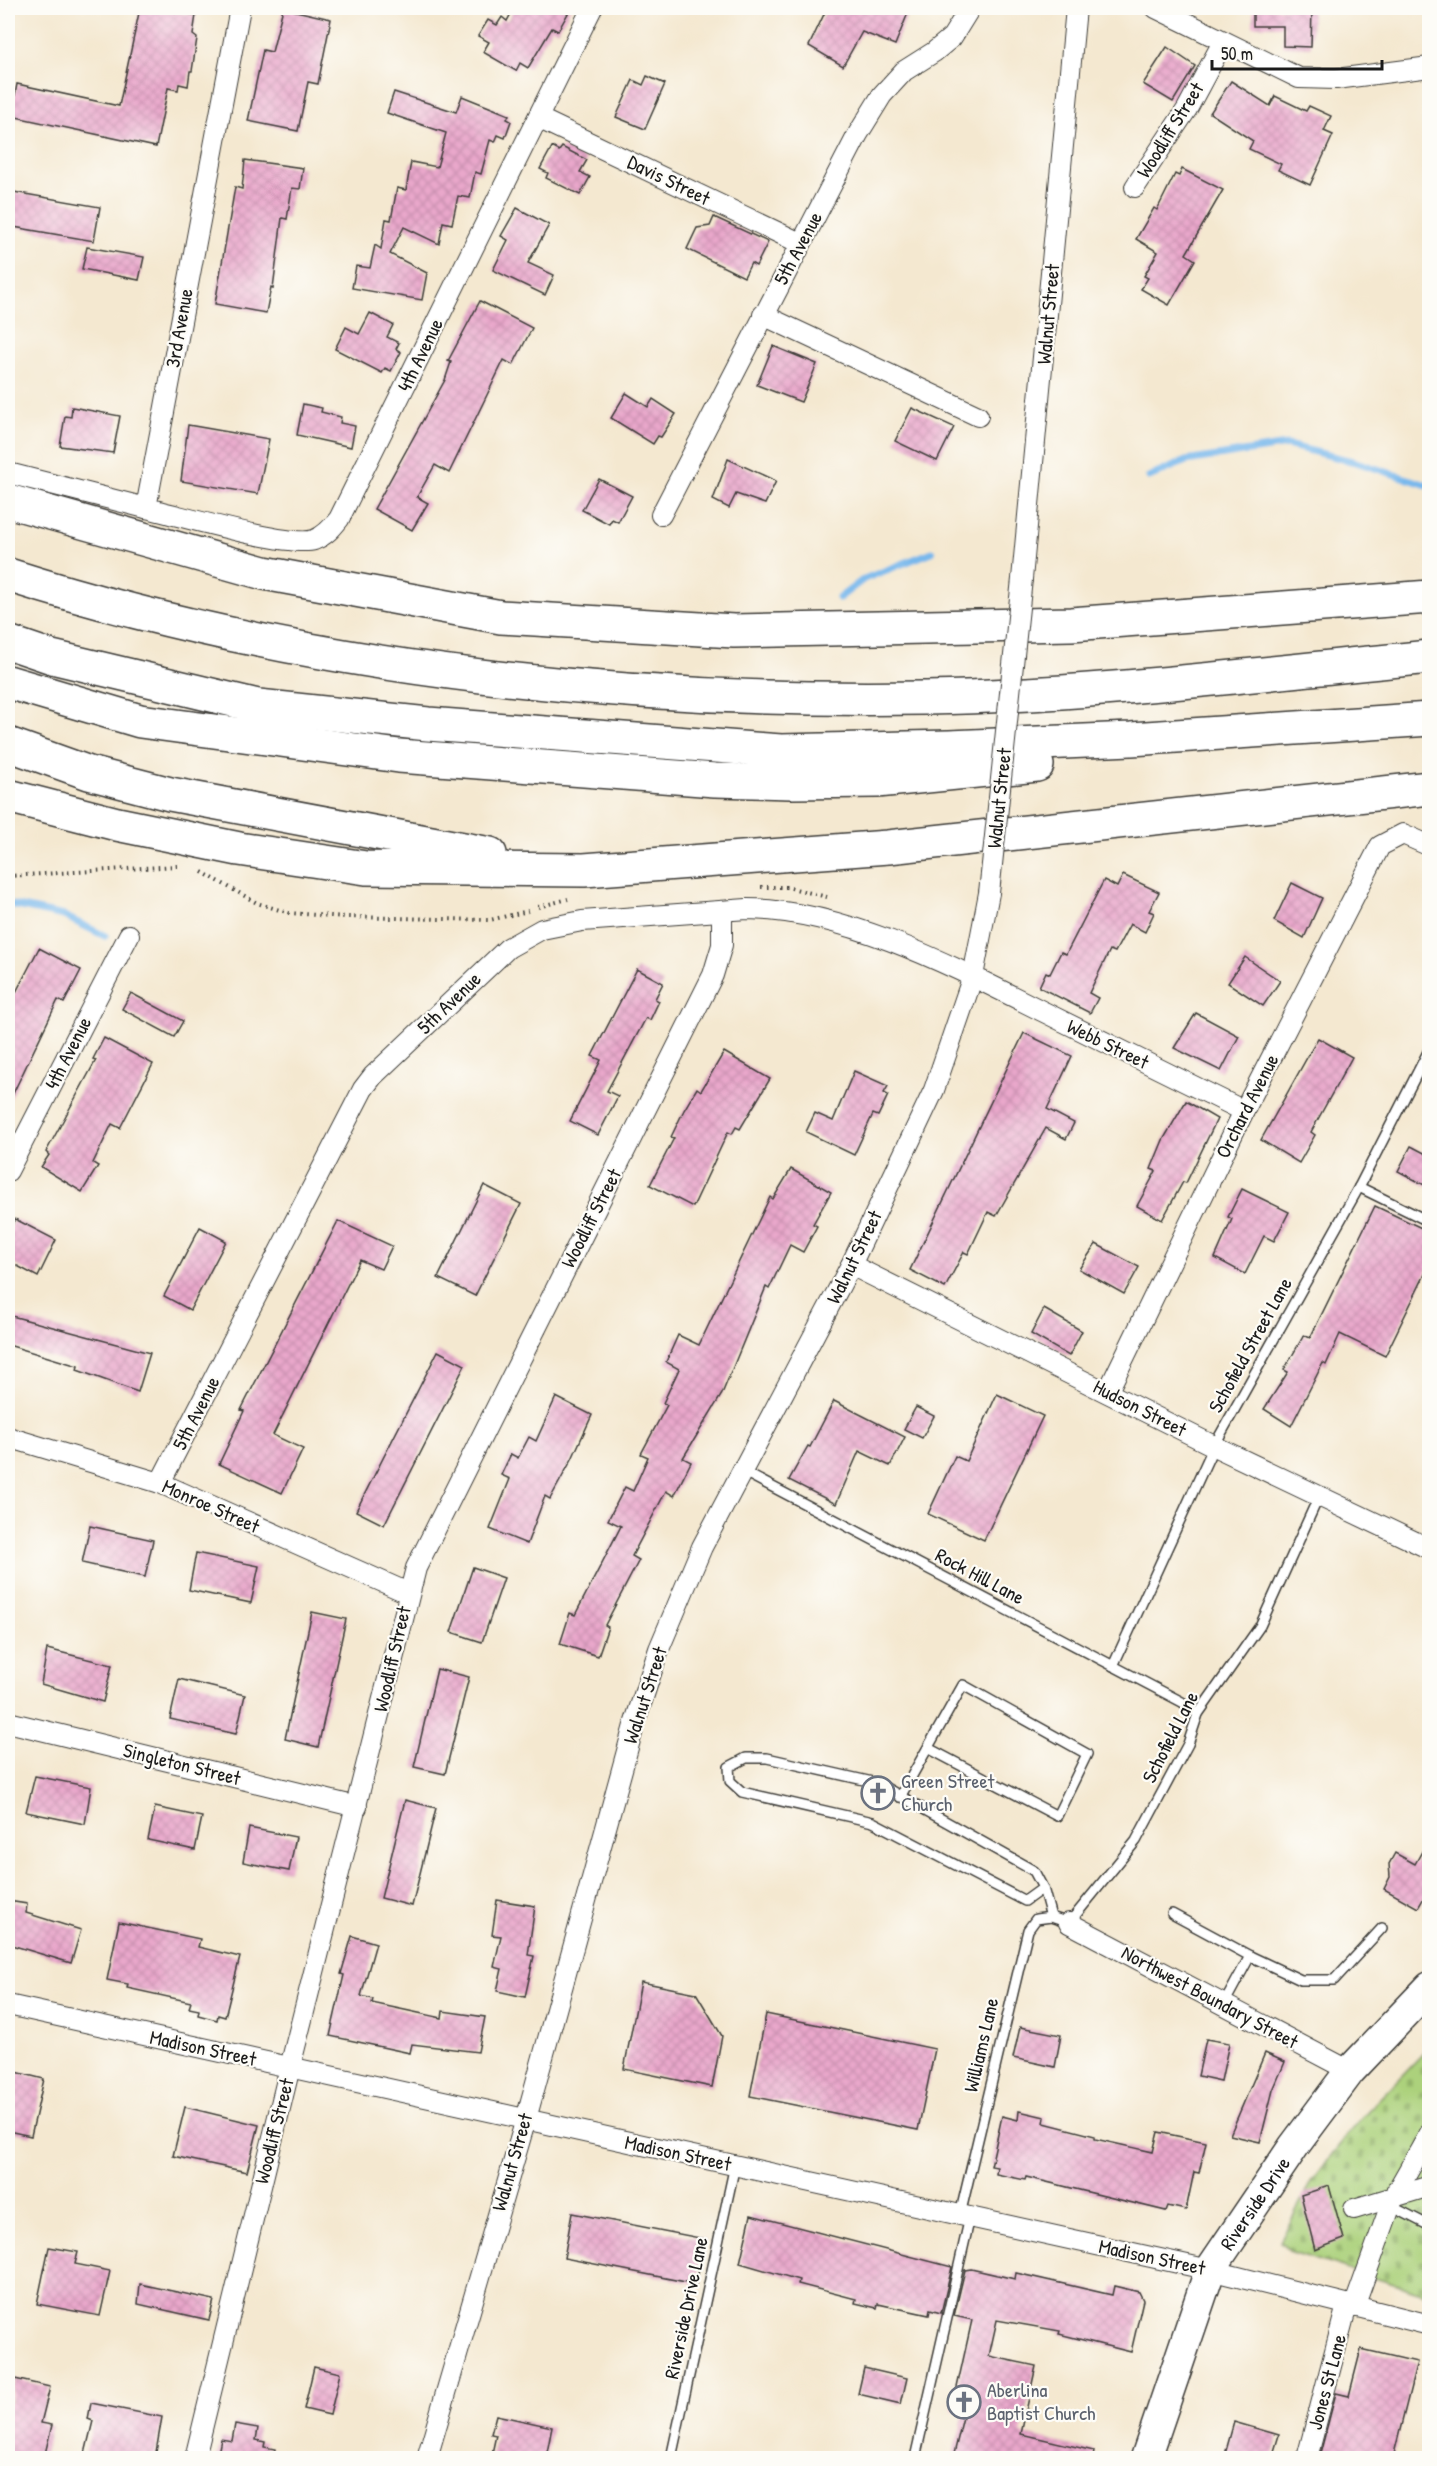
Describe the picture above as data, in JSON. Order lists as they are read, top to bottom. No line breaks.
{"streets":{"main road":["Riverside Drive"],"street":["Woodliff Street","Davis Street","5th Avenue","Walnut Street","3rd Avenue","4th Avenue","Webb Street","Orchard Avenue","Hudson Street","Monroe Street","Singleton Street","Northwest Boundary Street","Madison Street","Jones St Lane"],"lane":["Schofield Street Lane","Rock Hill Lane","Schofield Lane","Williams Lane","Riverside Drive Lane"]},"crossings":[["Woodliff Street","5th Avenue"],["Woodliff Street","Monroe Street"],["Woodliff Street","Singleton Street"],["Woodliff Street","Madison Street"],["Davis Street","5th Avenue"],["Davis Street","4th Avenue"],["5th Avenue","Walnut Street"],["5th Avenue","Webb Street"],["5th Avenue","Monroe Street"],["Walnut Street","Webb Street"],["Walnut Street","Hudson Street"],["Walnut Street","Rock Hill Lane"],["Walnut Street","Madison Street"],["3rd Avenue","4th Avenue"],["Webb Street","Orchard Avenue"],["Orchard Avenue","Hudson Street"],["Schofield Street Lane","Hudson Street"],["Schofield Street Lane","Rock Hill Lane"],["Hudson Street","Schofield Lane"],["Rock Hill Lane","Schofield Lane"],["Schofield Lane","Northwest Boundary Street"],["Schofield Lane","Williams Lane"],["Northwest Boundary Street","Williams Lane"],["Northwest Boundary Street","Riverside Drive"],["Williams Lane","Madison Street"],["Madison Street","Riverside Drive"],["Madison Street","Riverside Drive Lane"],["Madison Street","Jones St Lane"]],"places":{"church":["Green Street Church","Aberlina Baptist Church"]},"scale_bar":"50 m"}
